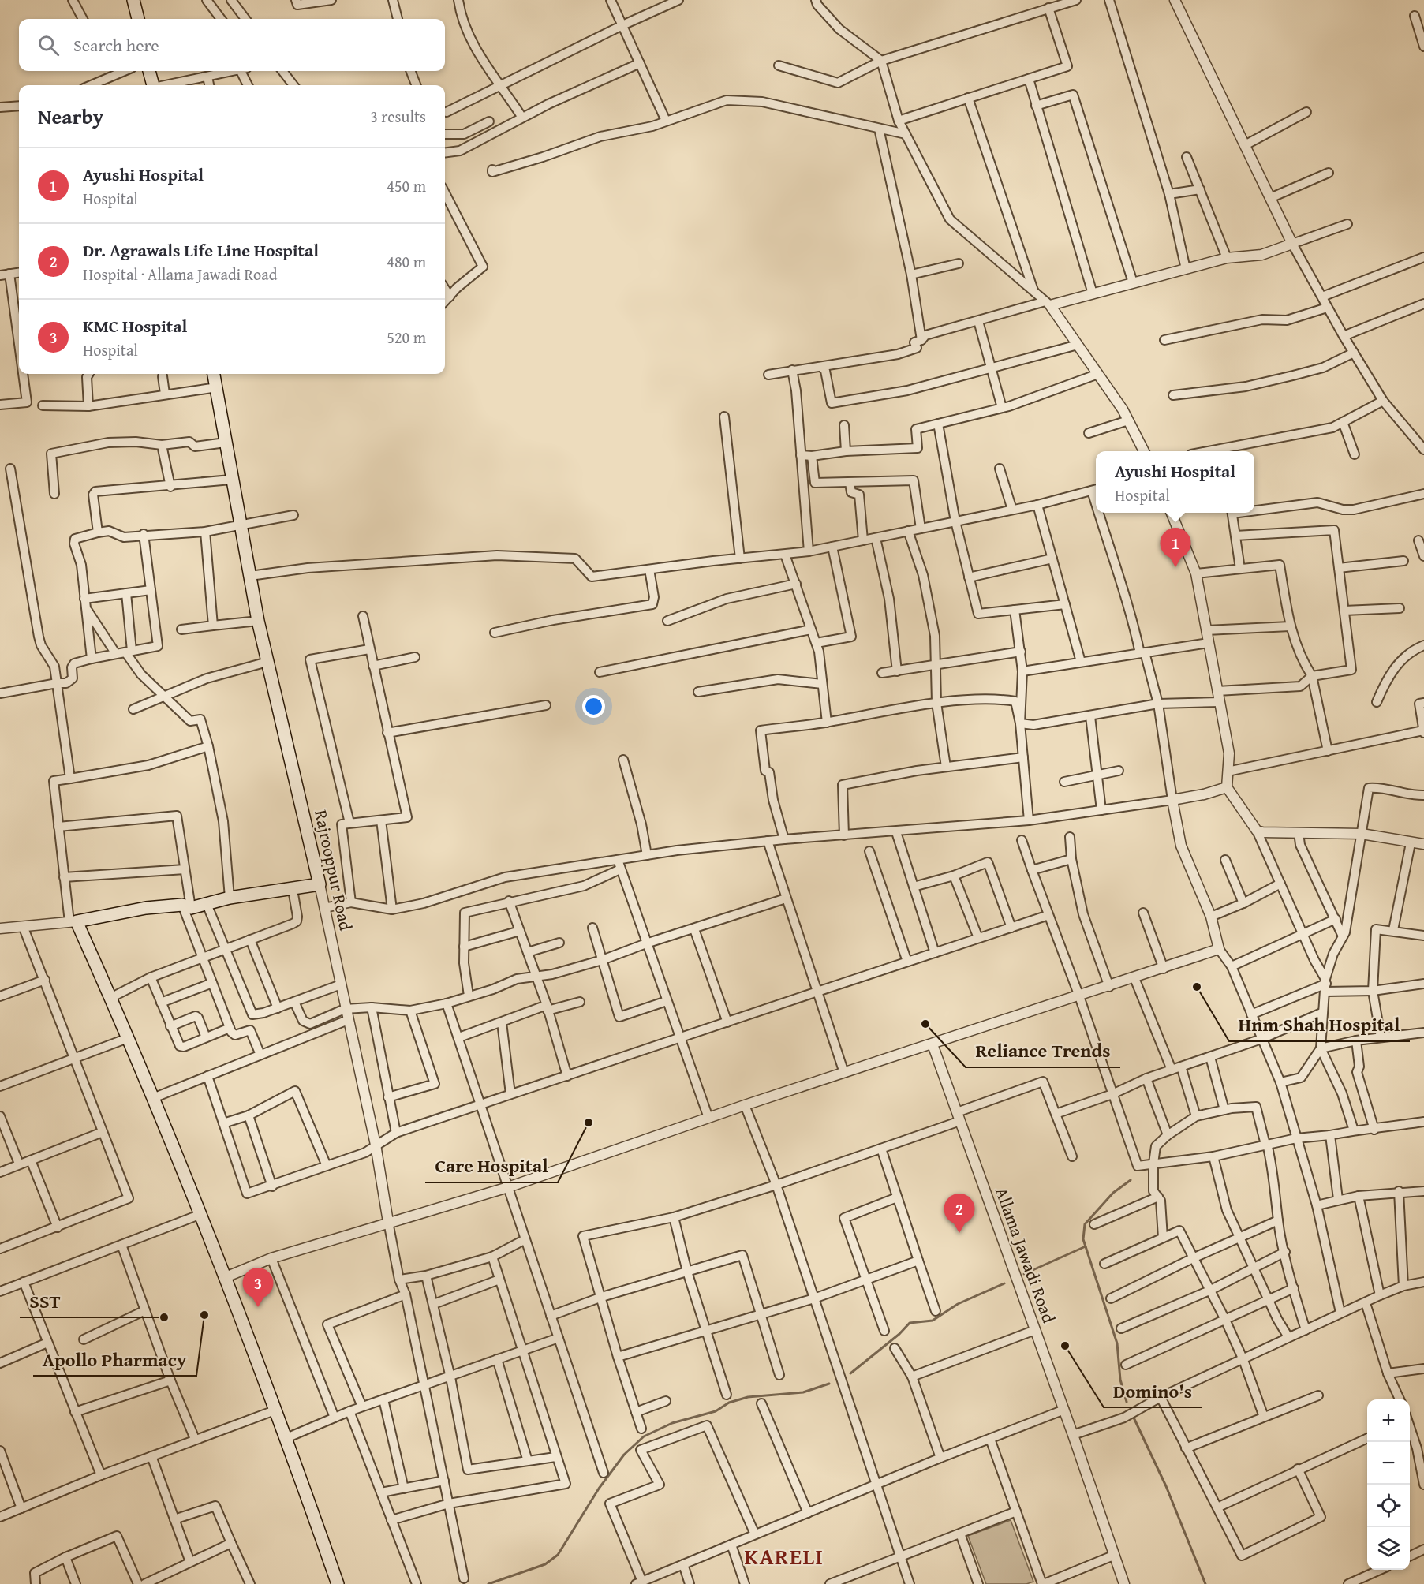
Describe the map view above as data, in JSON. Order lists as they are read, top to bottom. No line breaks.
{"streets":{"main road":["Rajrooppur Road"],"street":["Allama Jawadi Road"]},"districts":["KARELI"],"places":["Hnm Shah Hospital","Reliance Trends","Care Hospital","Apollo Pharmacy","SST","Domino's"],"page":{"search":"Search here","heading":["Nearby","3 results"],"list":[{"mark":"1","name":"Ayushi Hospital","note":"Hospital","value":"450 m"},{"mark":"2","name":"Dr. Agrawals Life Line Hospital","note":"Hospital · Allama Jawadi Road","value":"480 m"},{"mark":"3","name":"KMC Hospital","note":"Hospital","value":"520 m"}],"popup":["Ayushi Hospital","Hospital"],"pins":["1","2","3"],"map_buttons":["+","−"]}}
